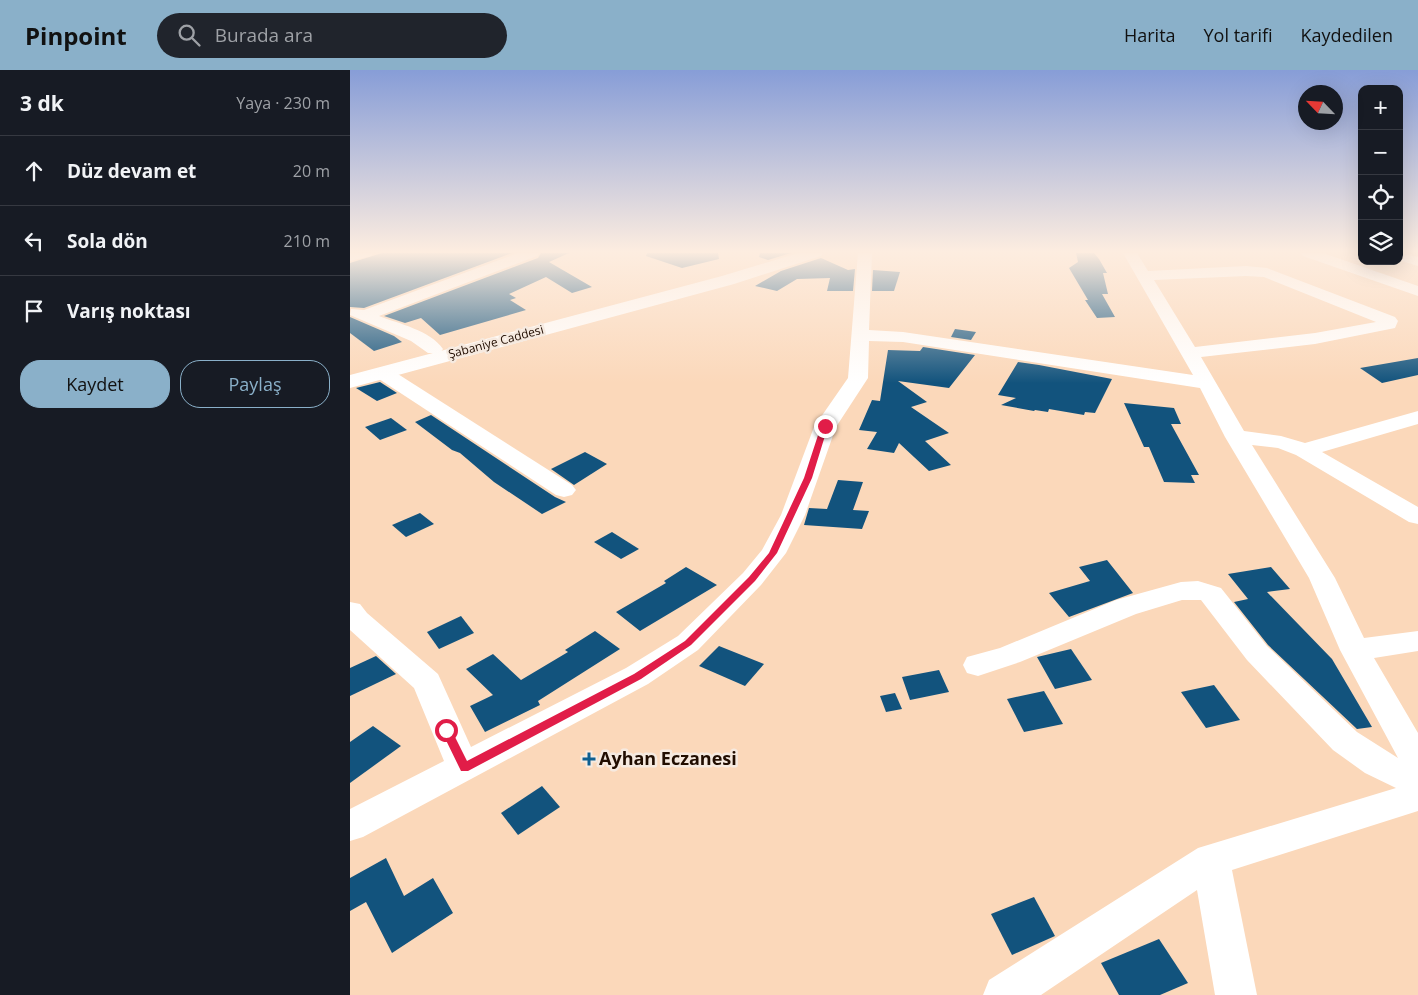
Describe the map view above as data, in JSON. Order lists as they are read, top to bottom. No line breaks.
{"streets":{"highway":["Şabaniye Caddesi"]},"places":{"health":["Ayhan Eczanesi"]},"north":"top left","page":{"header":"Pinpoint","search":"Burada ara","nav":["Harita","Yol tarifi","Kaydedilen"],"heading":["3 dk","Yaya · 230 m"],"map_buttons":["+","−"],"list":[["Düz devam et","20 m"],["Sola dön","210 m"],"Varış noktası"],"buttons":["Kaydet","Paylaş"]}}
